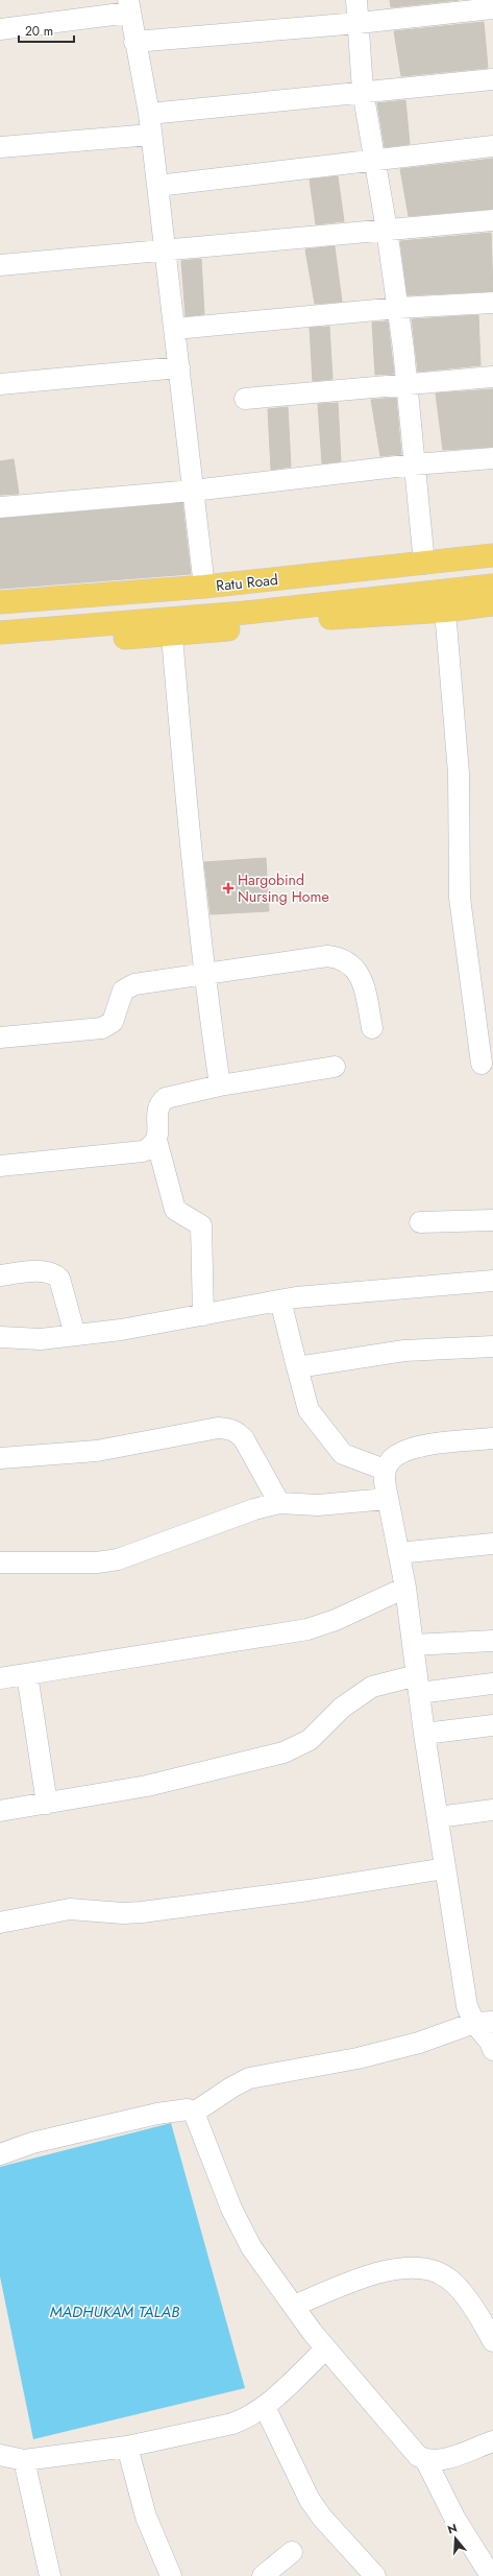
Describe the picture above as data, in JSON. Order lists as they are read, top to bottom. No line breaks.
{"streets":{"main road":["Ratu Road"]},"water":["MADHUKAM TALAB"],"places":{"health":["Hargobind Nursing Home"]},"scale_bar":"20 m","north":"top"}
